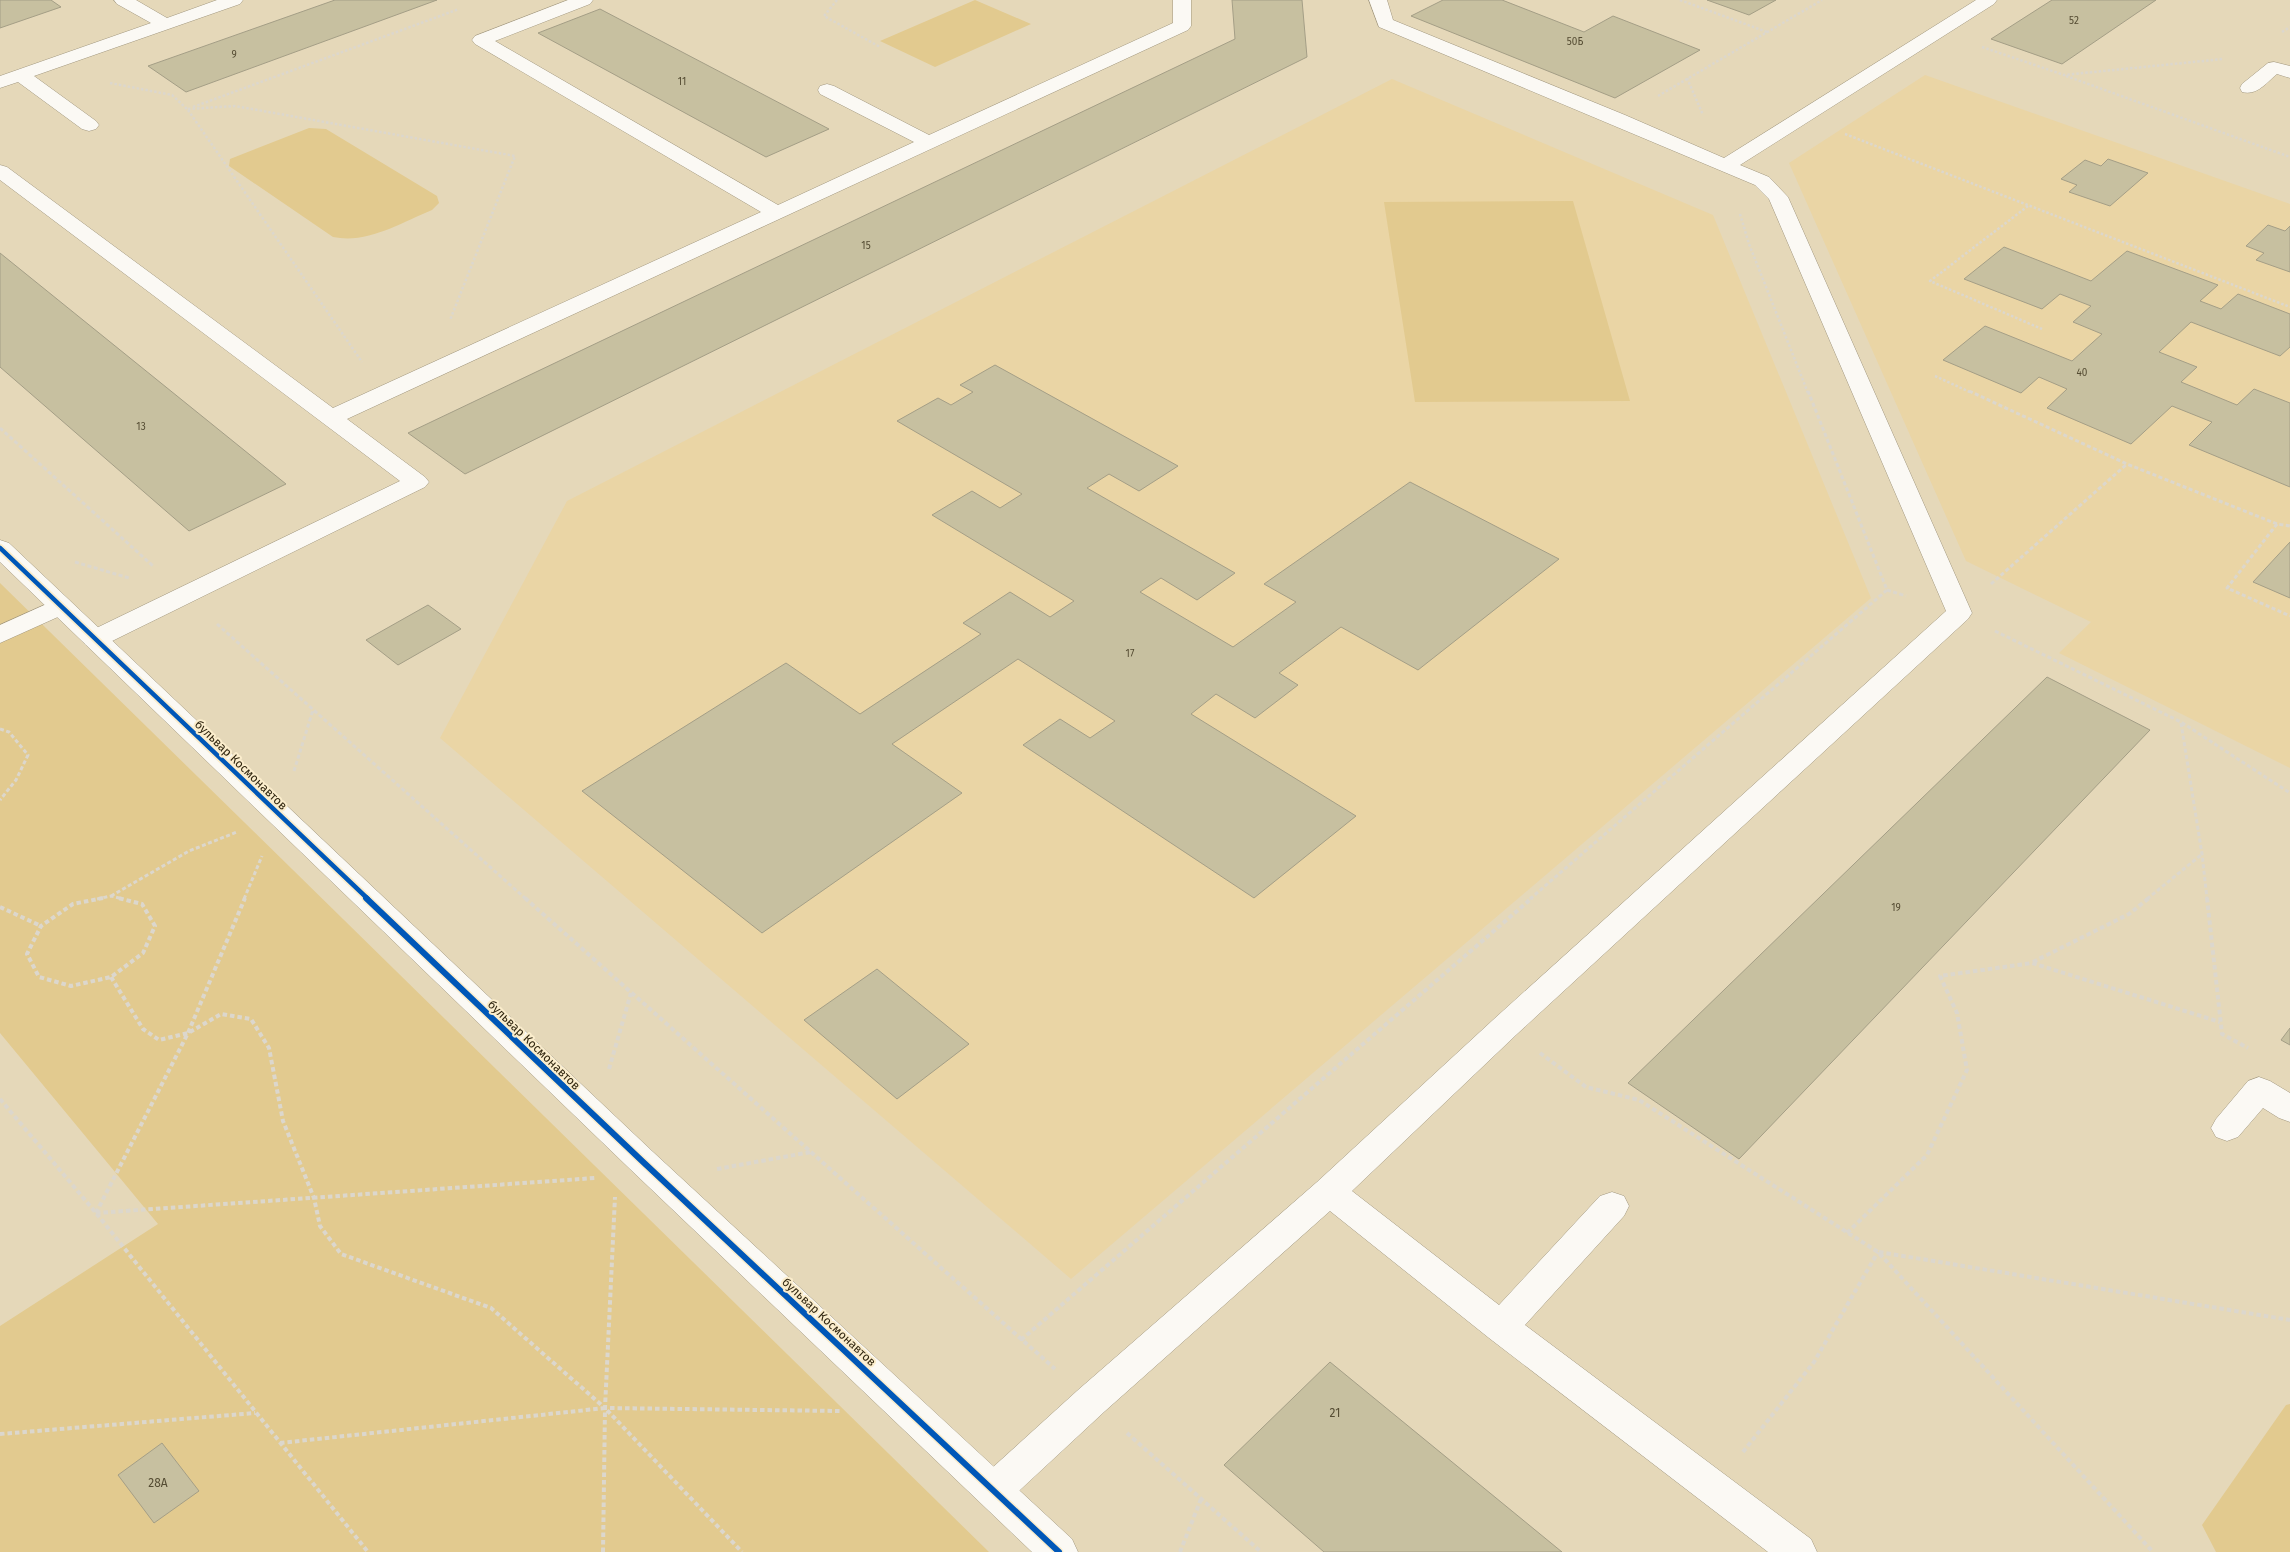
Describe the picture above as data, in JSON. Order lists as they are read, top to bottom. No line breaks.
{"streets":{"street":["бульвар Космонавтов"]},"house_numbers":["52","50Б","9","11","15","40","13","17","19","21","28А"]}
